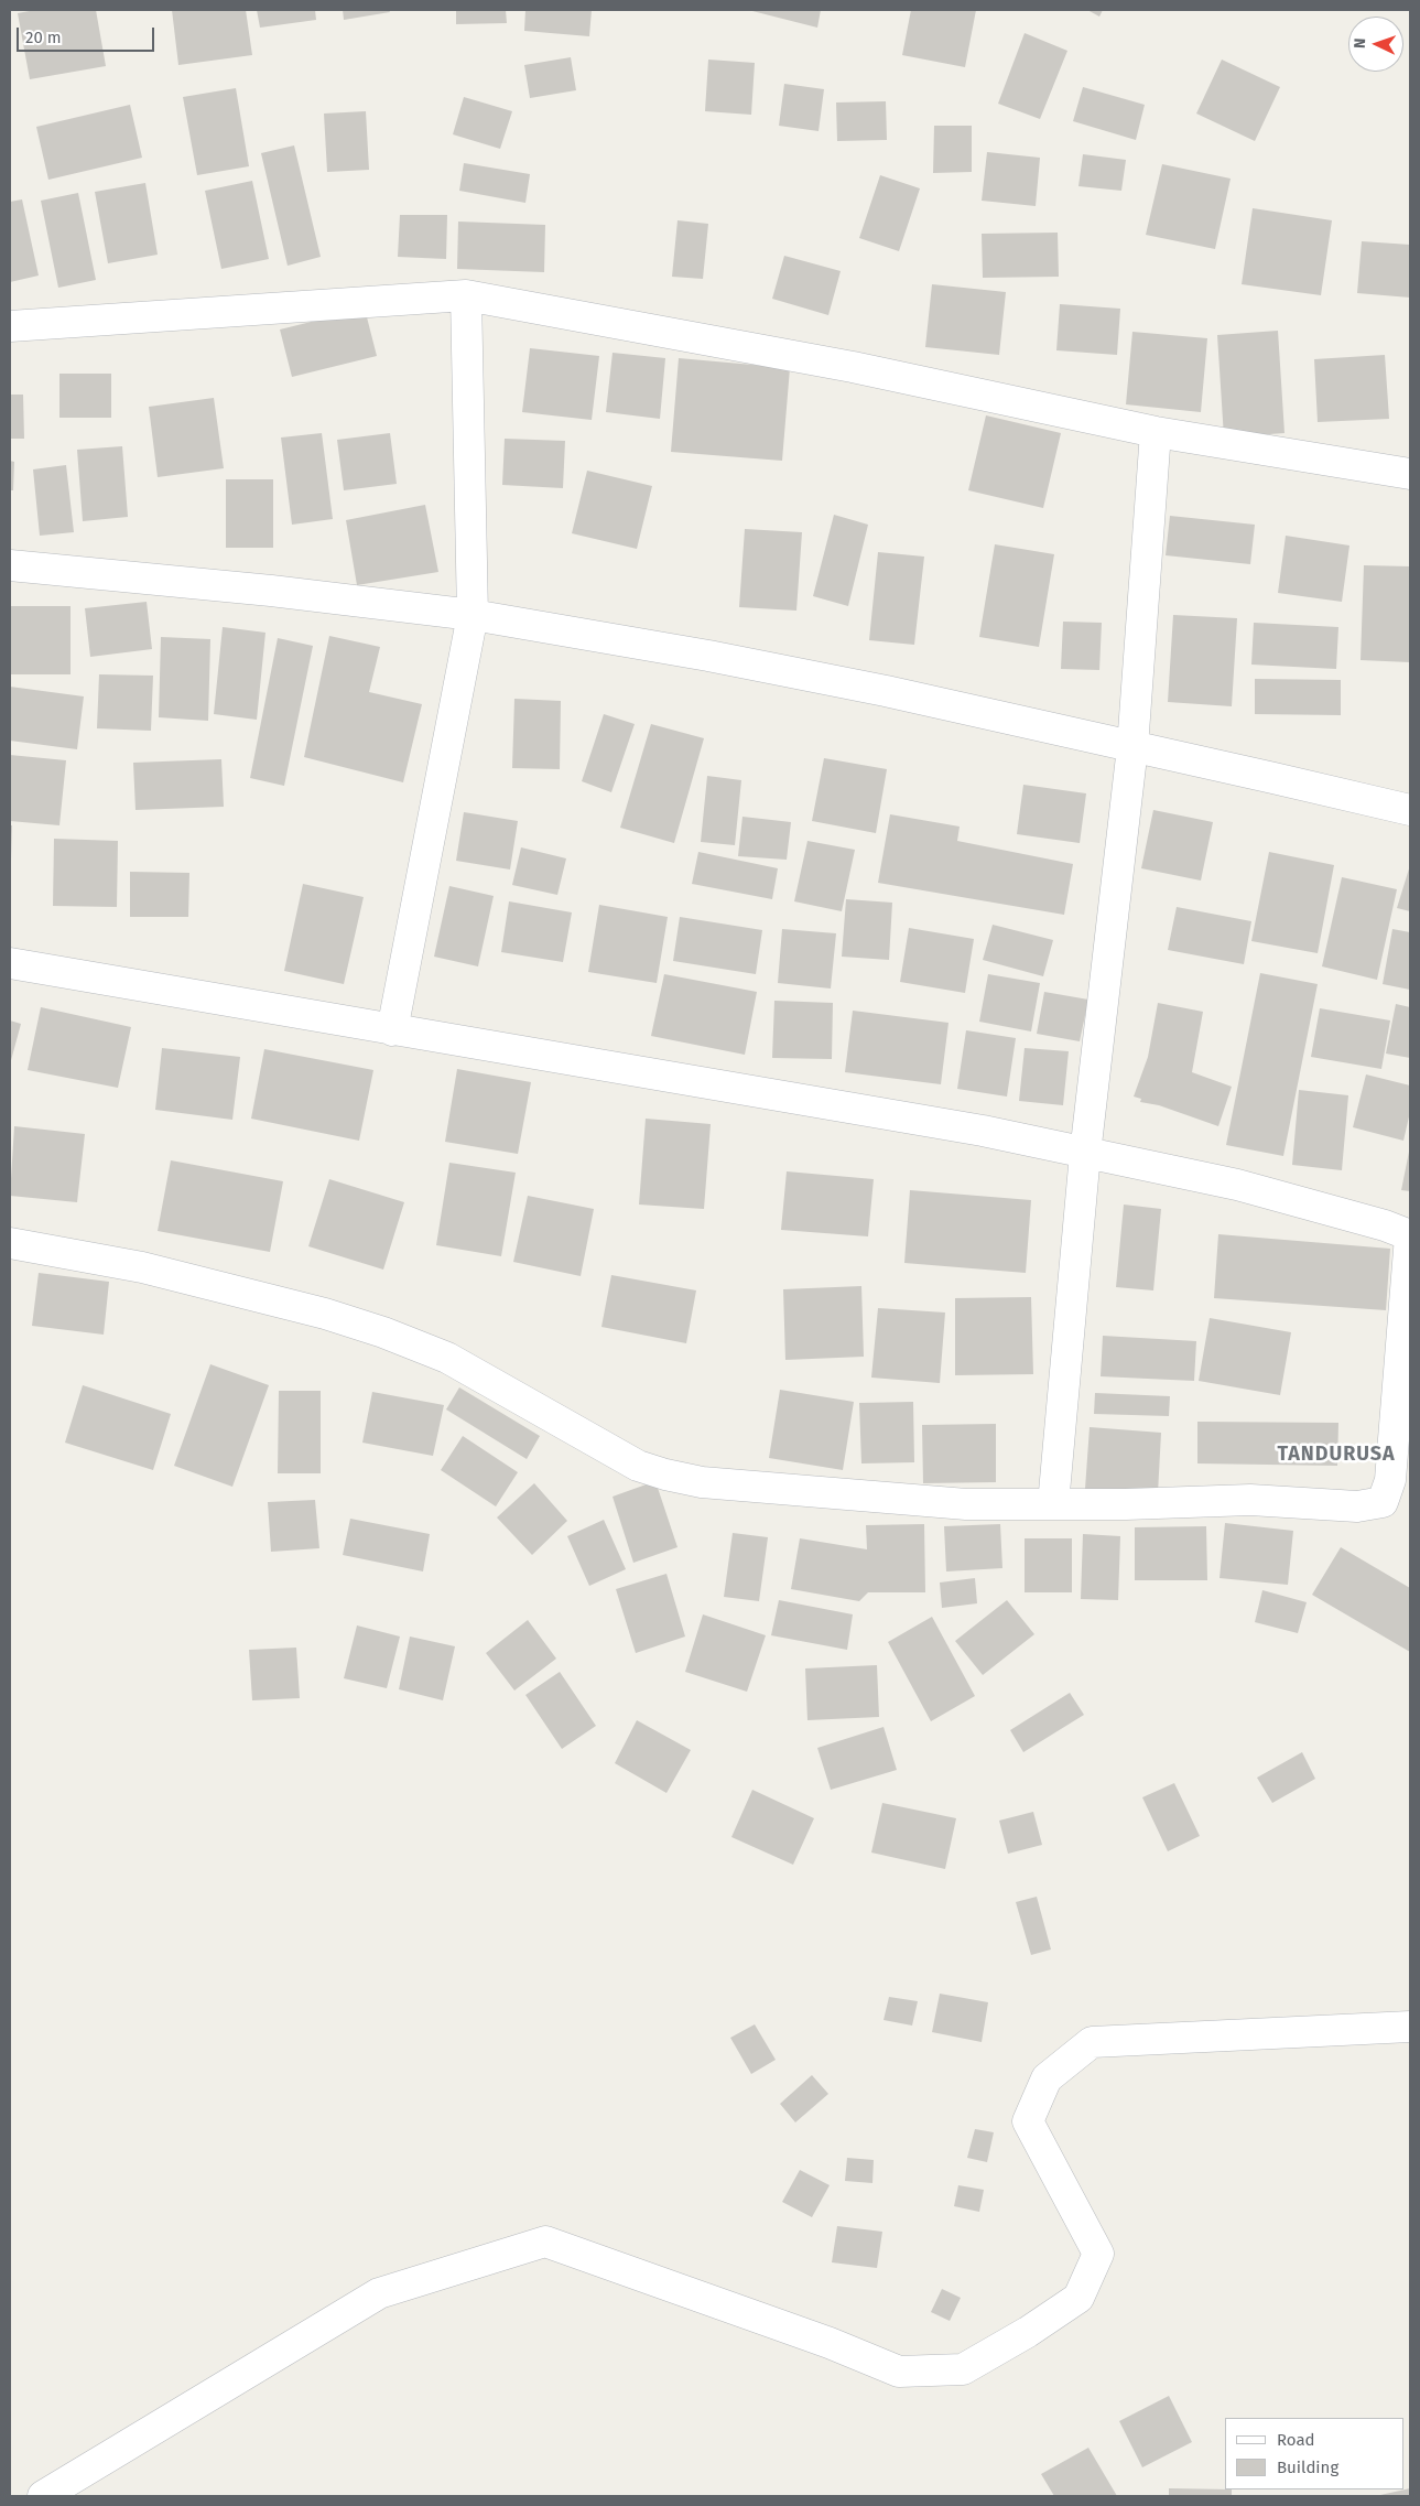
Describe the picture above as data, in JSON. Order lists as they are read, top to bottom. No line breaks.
{"districts":["TANDURUSA"],"legend":["Road","Building"],"scale_bar":"20 m","north":"left"}
